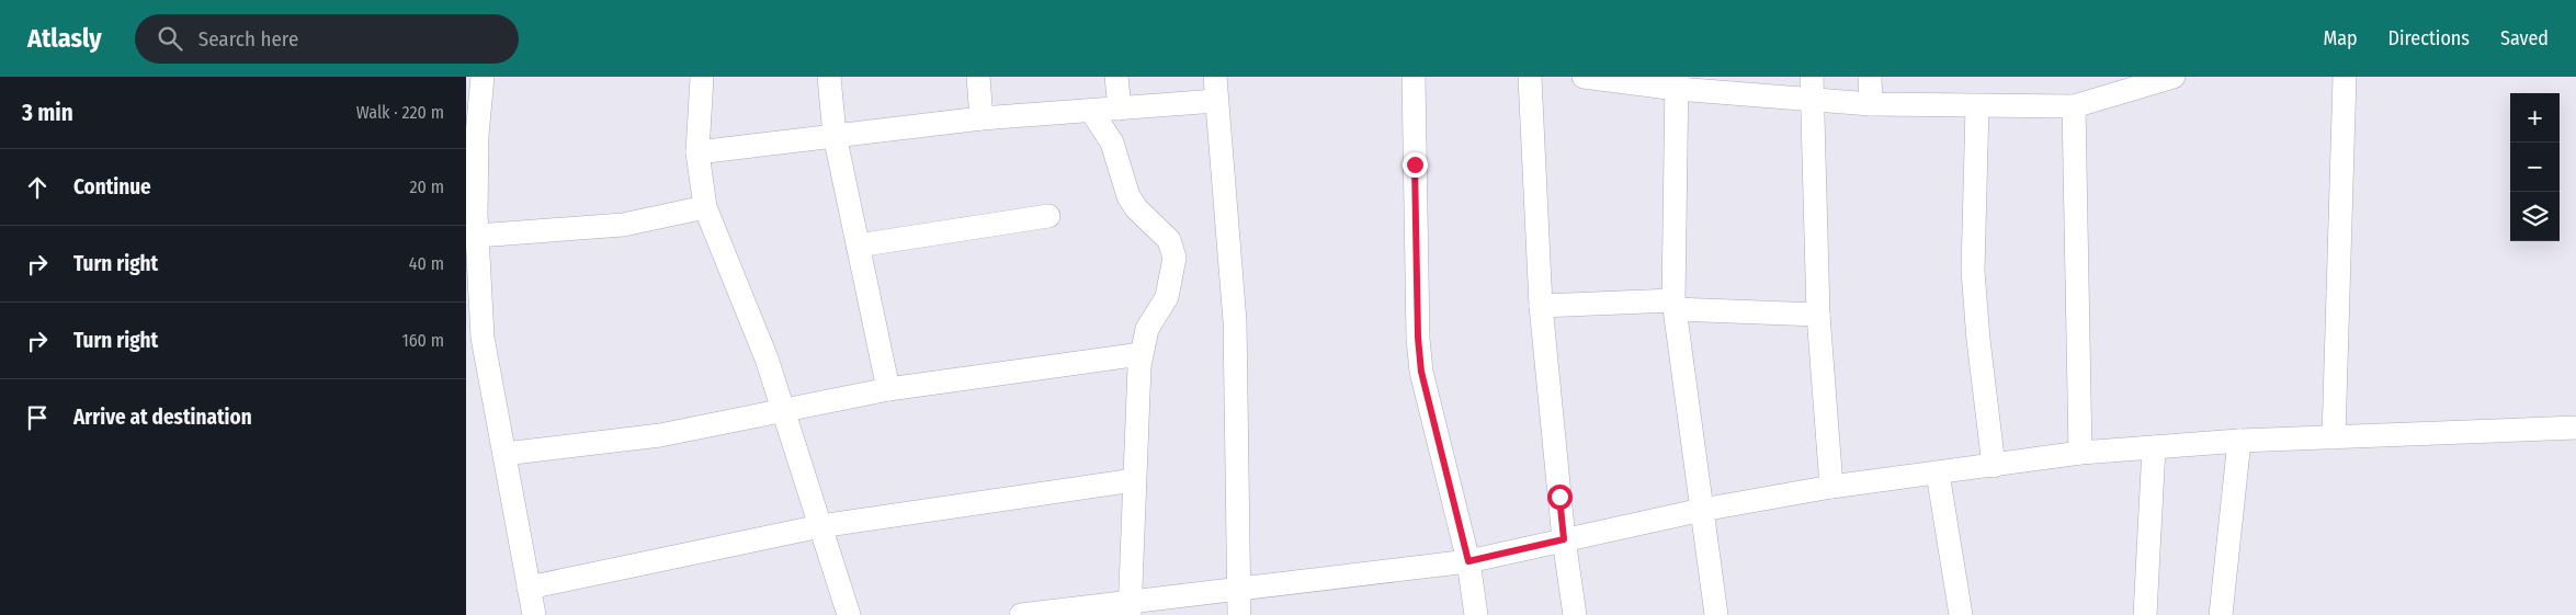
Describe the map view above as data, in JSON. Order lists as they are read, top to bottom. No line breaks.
{"page":{"header":"Atlasly","search":"Search here","nav":["Map","Directions","Saved"],"heading":["3 min","Walk · 220 m"],"map_buttons":["+","−"],"list":[["Continue","20 m"],["Turn right","40 m"],["Turn right","160 m"],"Arrive at destination"]}}
